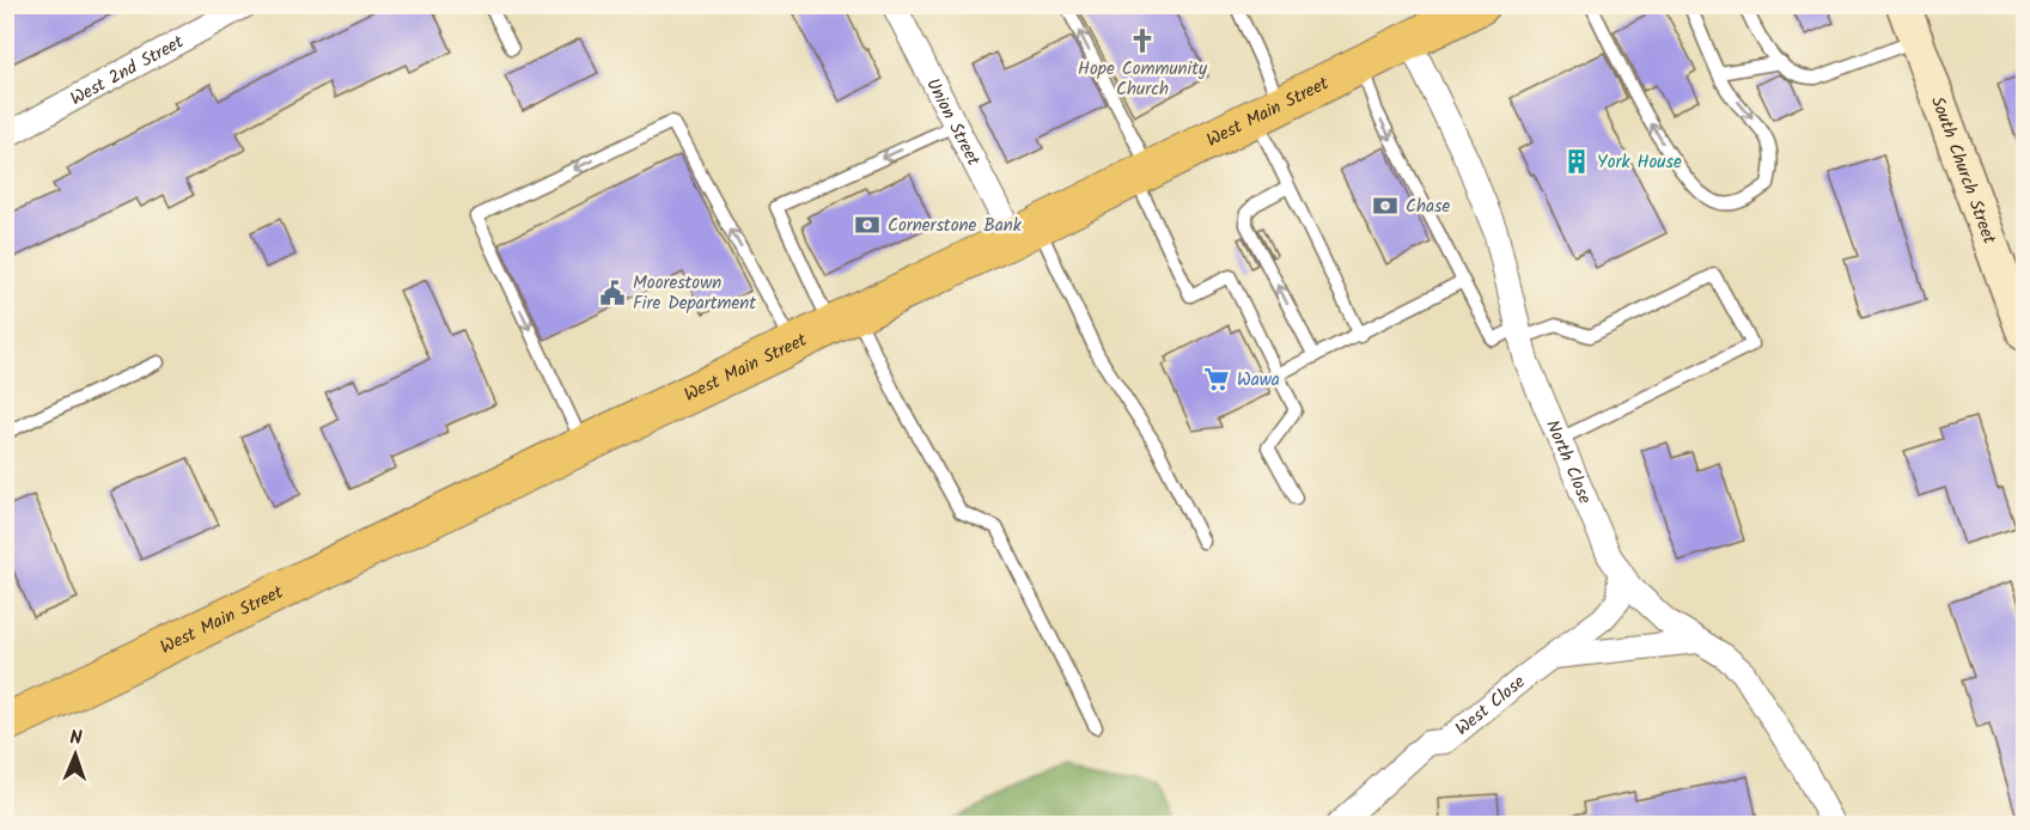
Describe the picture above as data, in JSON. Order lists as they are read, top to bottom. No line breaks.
{"streets":{"main road":["West Main Street","South Church Street"],"street":["West 2nd Street","Union Street","North Close","West Close"]},"crossings":[["West Main Street","Union Street"],["West Main Street","North Close"],["North Close","West Close"]],"places":{"church":["Hope Community Church"],"building":["York House"],"bank":["Chase","Cornerstone Bank"],"public building":["Moorestown Fire Department"],"supermarket":["Wawa"]},"north":"top"}
